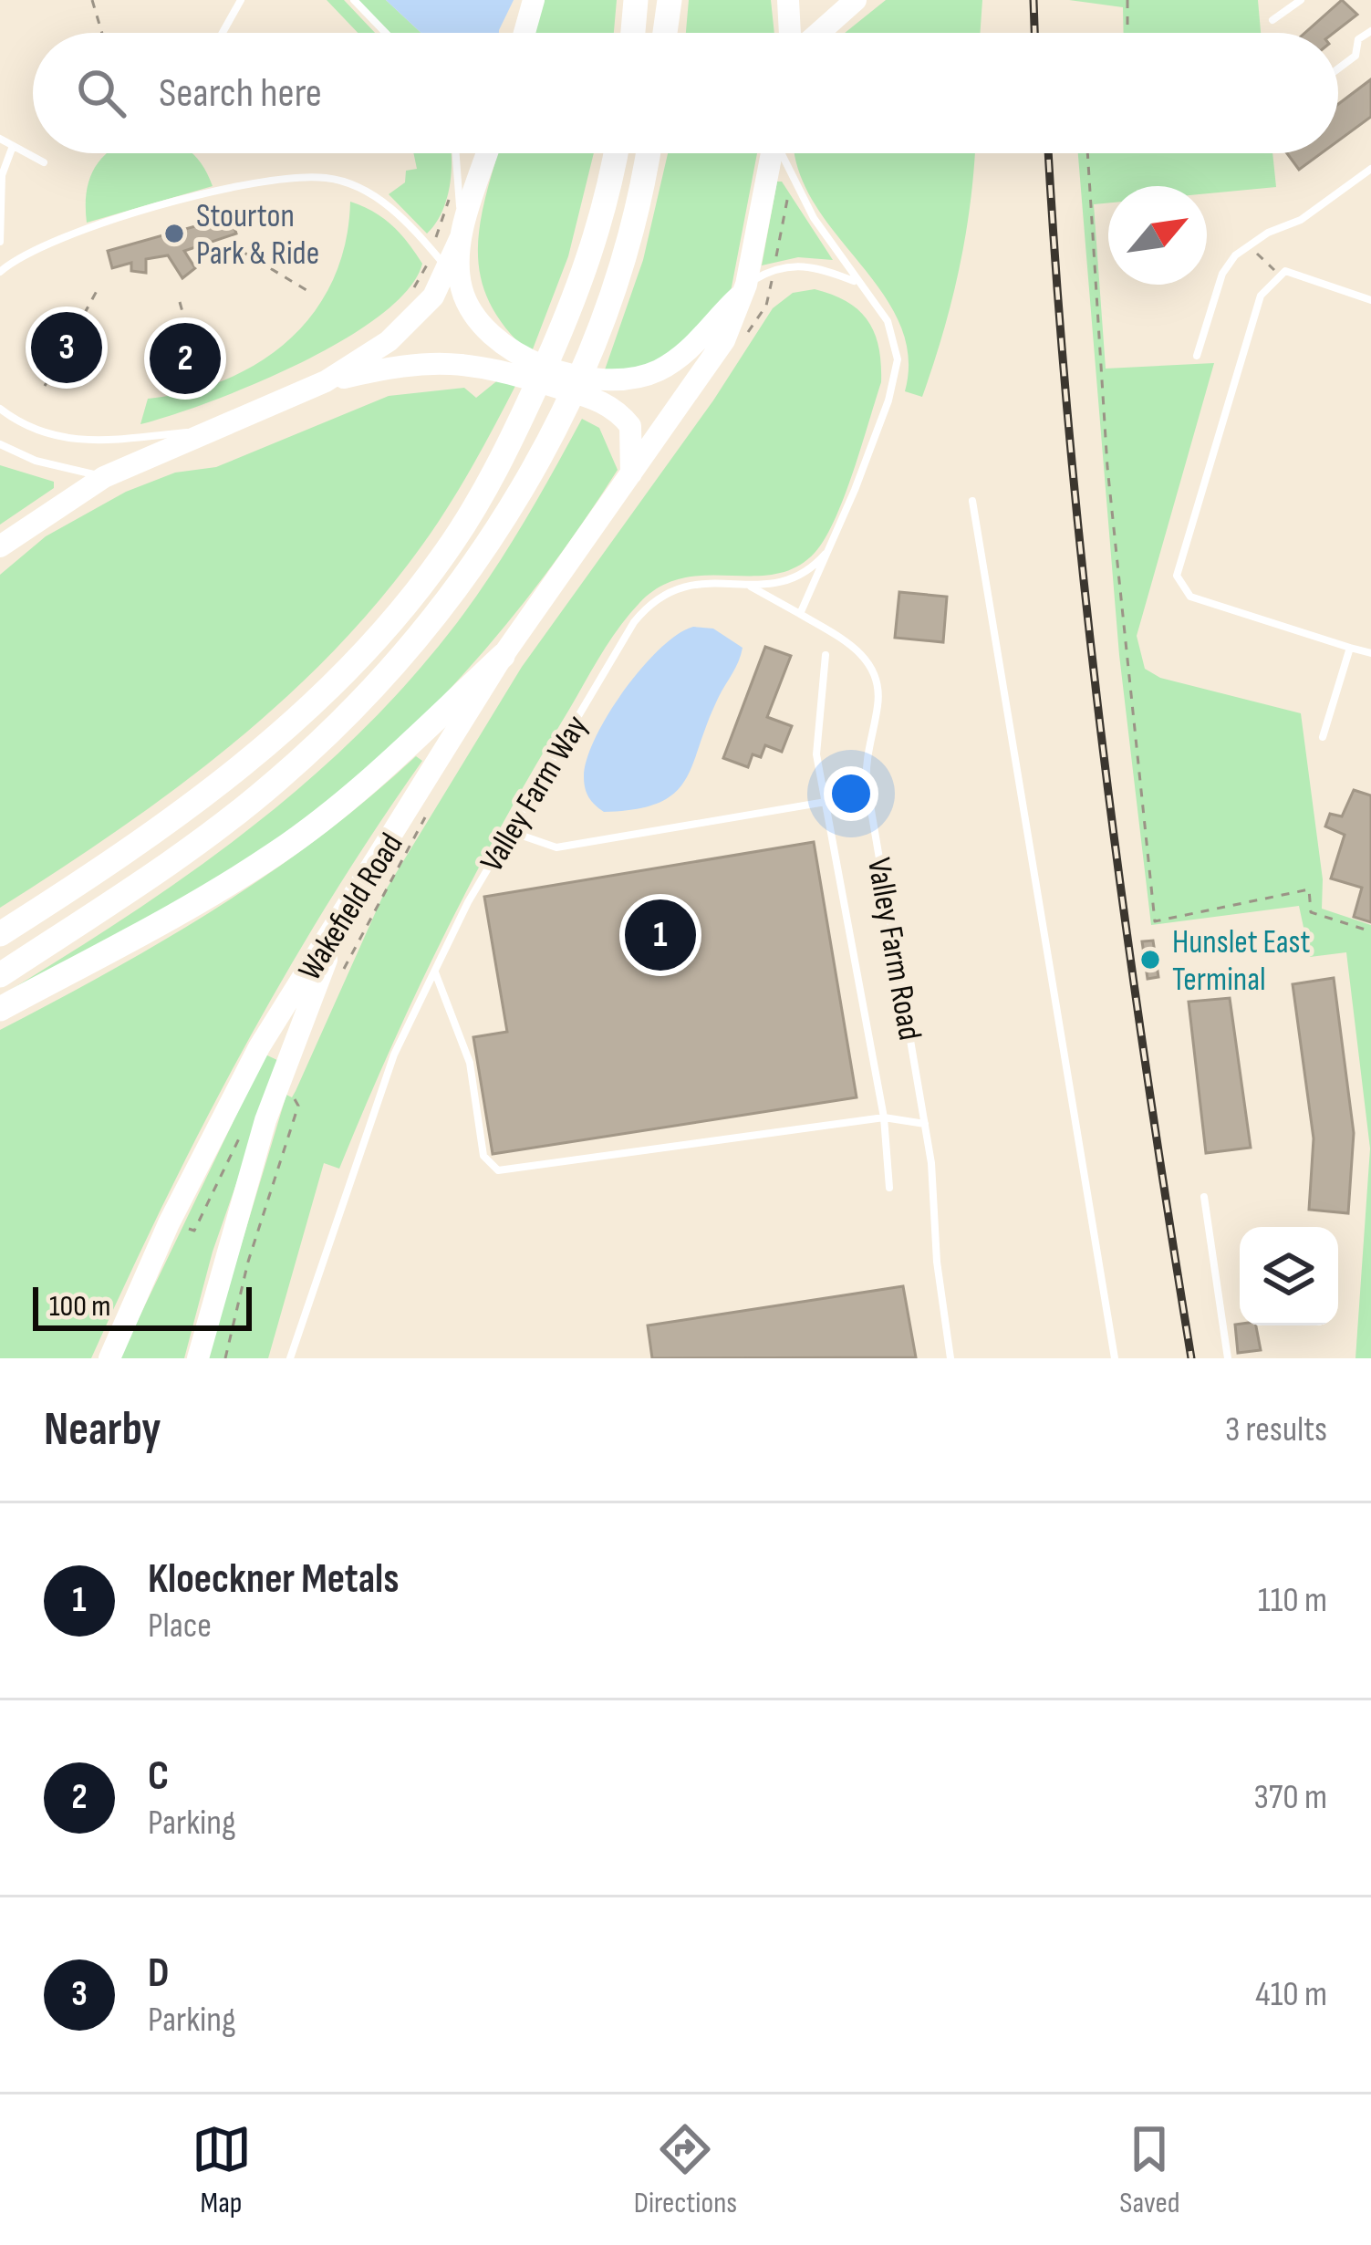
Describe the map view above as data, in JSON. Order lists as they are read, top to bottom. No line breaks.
{"streets":{"main road":["Wakefield Road"],"lane":["Valley Farm Way","Valley Farm Road"]},"crossings":[["Valley Farm Way","Valley Farm Road"]],"places":["Stourton Park & Ride","Hunslet East Terminal"],"scale_bar":"100 m","north":"top right","page":{"search":"Search here","pins":["3","2","1"],"scale":"100 m","heading":["Nearby","3 results"],"list":[{"mark":"1","name":"Kloeckner Metals","note":"Place","value":"110 m"},{"mark":"2","name":"C","note":"Parking","value":"370 m"},{"mark":"3","name":"D","note":"Parking","value":"410 m"}],"nav":["Map","Directions","Saved"]}}
